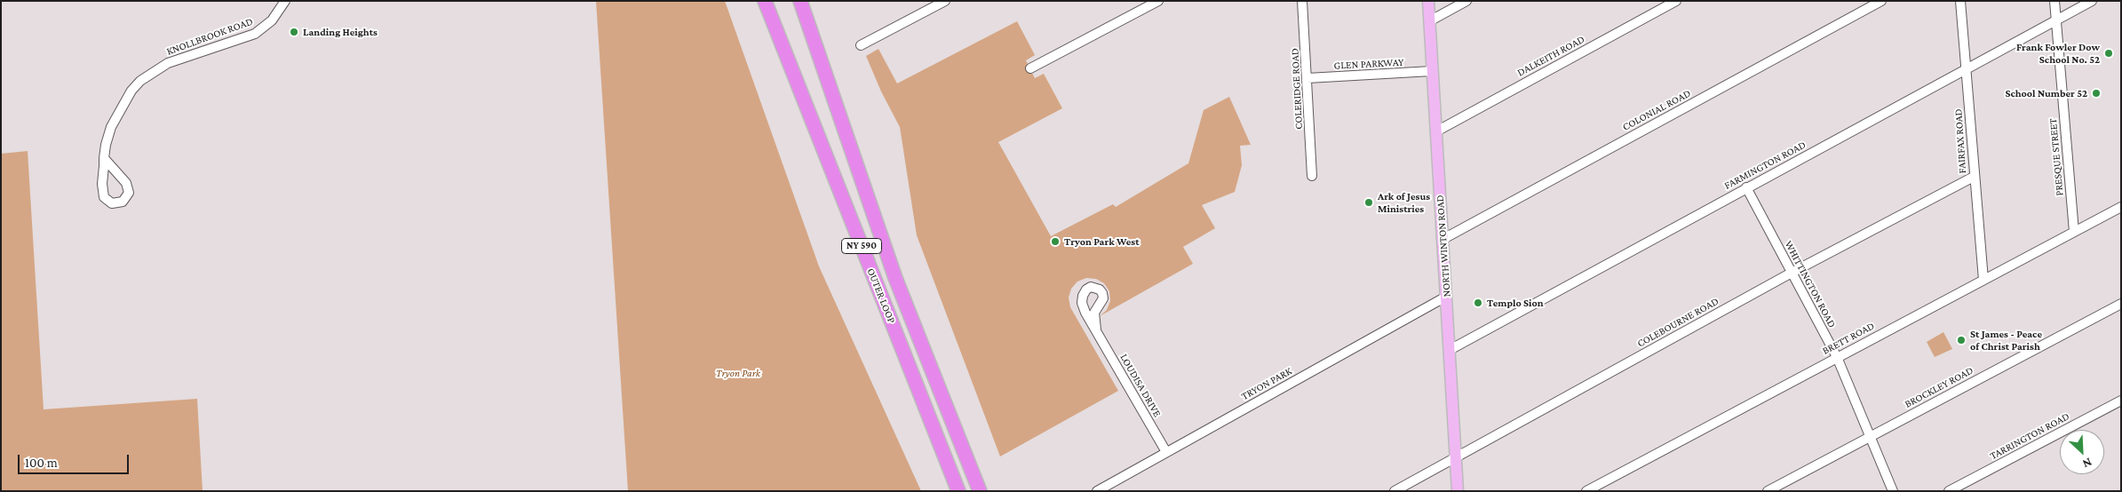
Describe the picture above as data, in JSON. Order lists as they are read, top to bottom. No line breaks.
{"streets":{"highway":["NY 590","OUTER LOOP"],"main road":["NORTH WINTON ROAD"],"street":["KNOLLBROOK ROAD","DALKEITH ROAD","GLEN PARKWAY","COLERIDGE ROAD","COLONIAL ROAD","FAIRFAX ROAD","PRESQUE STREET","FARMINGTON ROAD","WHITTINGTON ROAD","COLEBOURNE ROAD","BRETT ROAD","TRYON PARK","LOUDISA DRIVE","BROCKLEY ROAD","TARRINGTON ROAD"]},"crossings":[["DALKEITH ROAD","NORTH WINTON ROAD"],["GLEN PARKWAY","COLERIDGE ROAD"],["GLEN PARKWAY","NORTH WINTON ROAD"],["COLONIAL ROAD","NORTH WINTON ROAD"],["FAIRFAX ROAD","FARMINGTON ROAD"],["FAIRFAX ROAD","COLEBOURNE ROAD"],["FAIRFAX ROAD","BRETT ROAD"],["PRESQUE STREET","FARMINGTON ROAD"],["PRESQUE STREET","BRETT ROAD"],["FARMINGTON ROAD","NORTH WINTON ROAD"],["FARMINGTON ROAD","WHITTINGTON ROAD"],["NORTH WINTON ROAD","COLEBOURNE ROAD"],["NORTH WINTON ROAD","TRYON PARK"],["WHITTINGTON ROAD","COLEBOURNE ROAD"],["WHITTINGTON ROAD","BRETT ROAD"],["WHITTINGTON ROAD","BROCKLEY ROAD"],["TRYON PARK","LOUDISA DRIVE"]],"parks":["Tryon Park"],"places":["Landing Heights","Frank Fowler Dow School No. 52","School Number 52","Ark of Jesus Ministries","Tryon Park West","Templo Sion","St James - Peace of Christ Parish"],"scale_bar":"100 m","north":"bottom right"}
